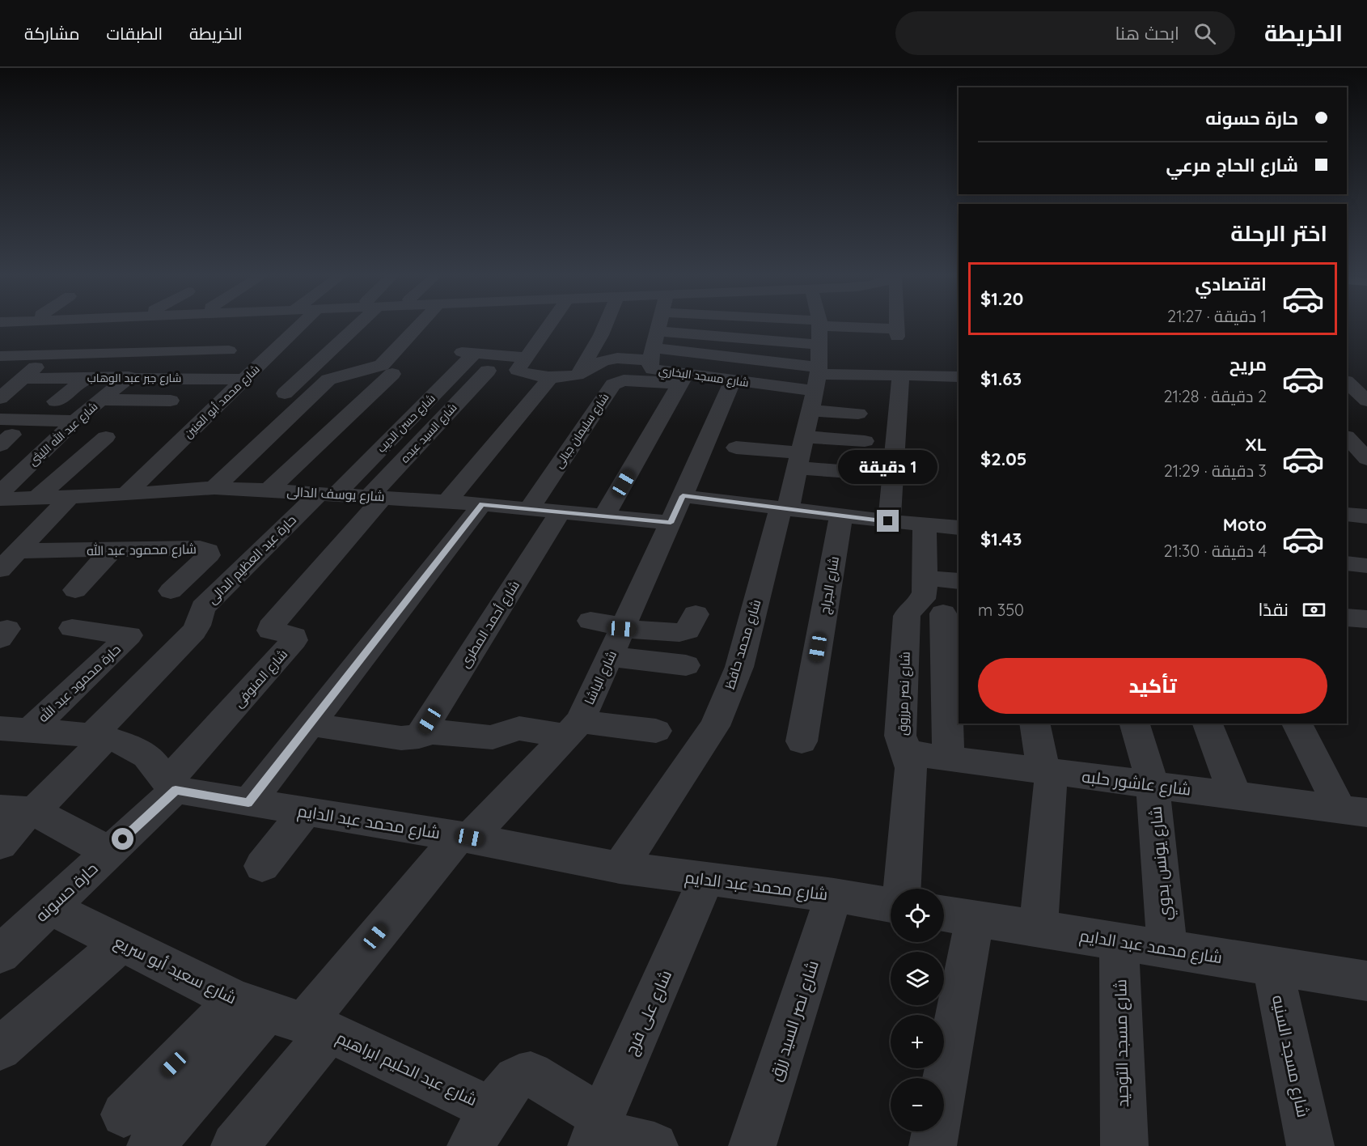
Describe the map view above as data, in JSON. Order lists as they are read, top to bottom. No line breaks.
{"streets":{"street":["شارع مسجد البخاري","شارع جبر عبد الوهاب","شارع محمد أبو العنين","شارع حسن الديب","شارع سليمان جبالى","شارع السيد عبده","شارع عبد الله الليثى","شارع يوسف الدالى","شارع محمود عبد الله","حارة عبد العظيم الدالى","شارع الجراج","شارع أحمد المطرى","شارع محمد حافظ","شارع الباشا","شارع المنوفى","حارة محمود عبد الله","شارع نصر مرزوق","شارع عاشور حلبه","شارع محمد عبد الدايم","شارع يونس بدوي","حارة حسونه","شارع سعيد أبو سريع","شارع على فرج","شارع نصر السيد رزق","شارع مسجد التوحيد","شارع مسجد السنيه","شارع عبد الحليم ابراهيم"]},"crossings":[["شارع مسجد البخاري","شارع حسن الديب"],["شارع مسجد البخاري","شارع سليمان جبالى"],["شارع مسجد البخاري","شارع محمد حافظ"],["شارع مسجد البخاري","شارع الباشا"],["شارع جبر عبد الوهاب","شارع محمد أبو العنين"],["شارع جبر عبد الوهاب","شارع عبد الله الليثى"],["شارع محمد أبو العنين","شارع يوسف الدالى"],["شارع حسن الديب","شارع يوسف الدالى"],["شارع حسن الديب","حارة عبد العظيم الدالى"],["شارع سليمان جبالى","شارع يوسف الدالى"],["شارع السيد عبده","شارع يوسف الدالى"],["شارع السيد عبده","شارع المنوفى"],["شارع عبد الله الليثى","شارع يوسف الدالى"],["شارع يوسف الدالى","حارة عبد العظيم الدالى"],["شارع يوسف الدالى","شارع أحمد المطرى"],["شارع يوسف الدالى","شارع الباشا"],["شارع يوسف الدالى","شارع المنوفى"],["شارع محمد حافظ","شارع محمد عبد الدايم"],["شارع الباشا","شارع محمد عبد الدايم"],["شارع الباشا","شارع سعيد أبو سريع"],["شارع الباشا","شارع عبد الحليم ابراهيم"],["شارع المنوفى","شارع محمد عبد الدايم"],["شارع المنوفى","حارة حسونه"],["شارع نصر مرزوق","شارع عاشور حلبه"],["شارع عاشور حلبه","شارع يونس بدوي"],["شارع محمد عبد الدايم","شارع يونس بدوي"],["شارع محمد عبد الدايم","حارة حسونه"],["شارع محمد عبد الدايم","شارع على فرج"],["شارع محمد عبد الدايم","شارع نصر السيد رزق"],["شارع محمد عبد الدايم","شارع مسجد التوحيد"],["شارع محمد عبد الدايم","شارع مسجد السنيه"],["حارة حسونه","شارع سعيد أبو سريع"],["شارع سعيد أبو سريع","شارع عبد الحليم ابراهيم"]],"page":{"header":"الخريطة","search":"ابحث هنا","nav":["الخريطة","الطبقات","مشاركة"],"banner":["حارة حسونه","شارع الحاج مرعي"],"heading":"اختر الرحلة","list":[{"name":"اقتصادي","note":"1 دقيقة · 21:27","value":"$1.20"},{"name":"مريح","note":"2 دقيقة · 21:28","value":"$1.63"},{"name":"XL","note":"3 دقيقة · 21:29","value":"$2.05"},{"name":"Moto","note":"4 دقيقة · 21:30","value":"$1.43"}],"bubble":"1 دقيقة","pay":["نقدًا","350 m"],"buttons":"تأكيد","map_buttons":["+","−"]}}
